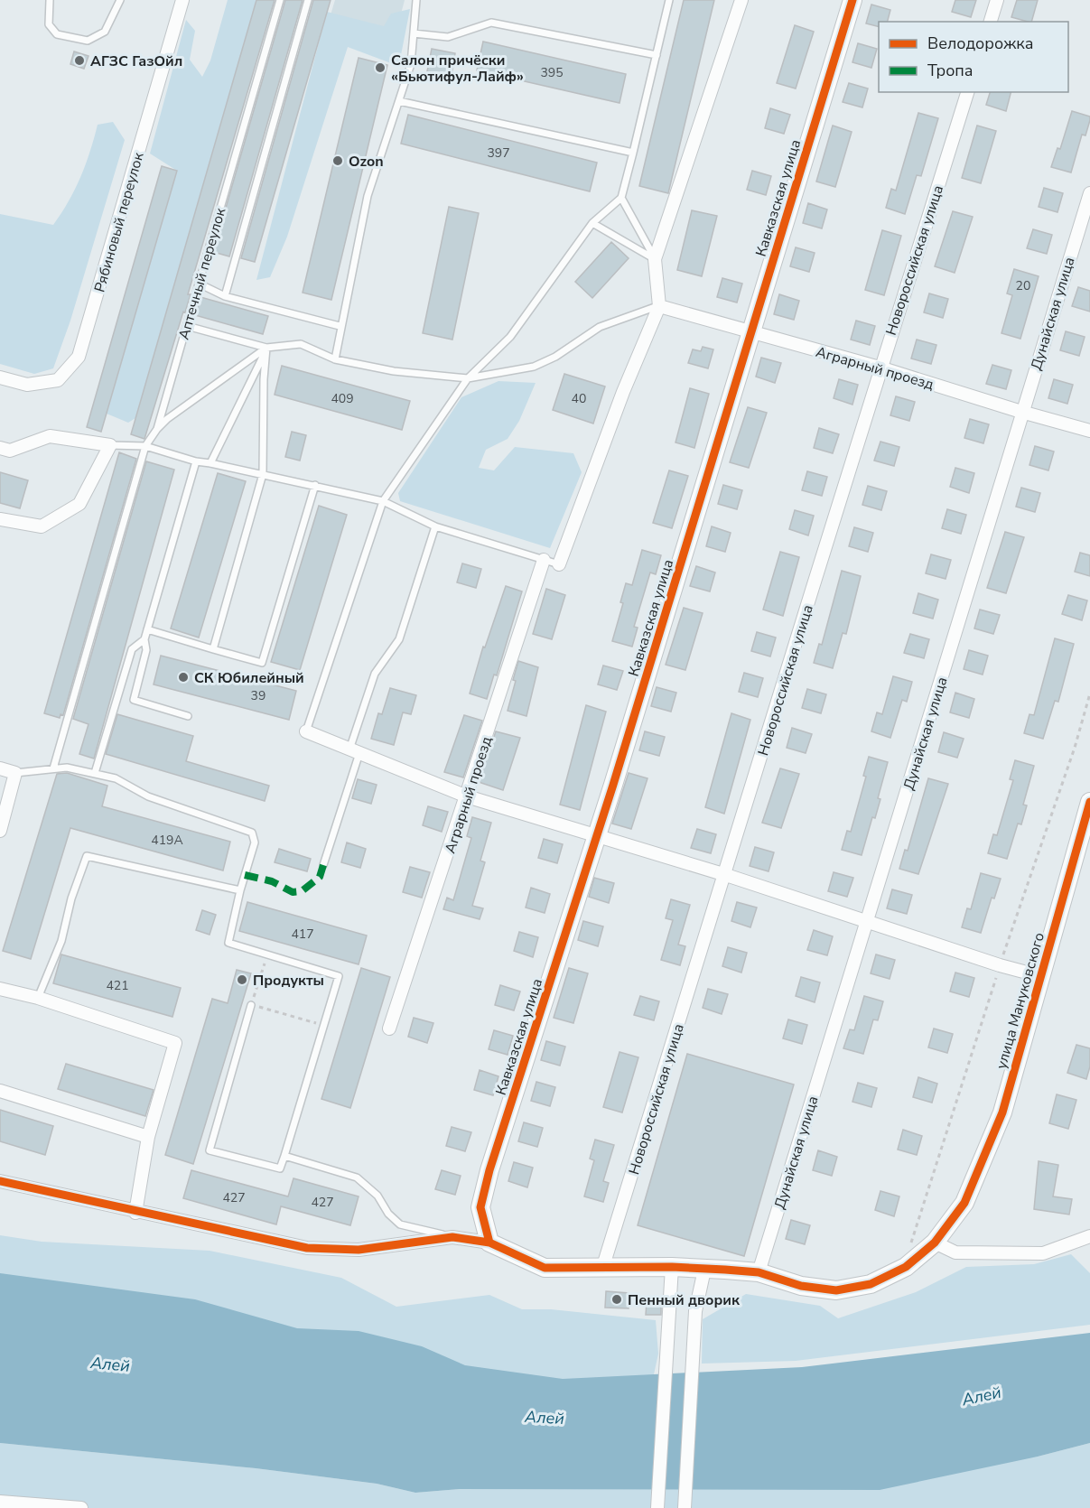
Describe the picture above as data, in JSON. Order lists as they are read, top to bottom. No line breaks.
{"streets":{"street":["Кавказская улица","Рябиновый переулок","Новороссийская улица","Дунайская улица","Аграрный проезд","улица Мануковского"],"lane":["Аптечный переулок"]},"crossings":[["Кавказская улица","Аграрный проезд"],["Кавказская улица","улица Мануковского"],["Новороссийская улица","Аграрный проезд"],["Новороссийская улица","улица Мануковского"],["Дунайская улица","Аграрный проезд"],["Дунайская улица","улица Мануковского"]],"water":["Алей"],"places":["АГЗС ГазОйл","Салон причёски «Бьютифул-Лайф»","Ozon","СК Юбилейный","Продукты","Пенный дворик"],"house_numbers":["395","397","20","409","40","39","419А","417","421","427","427"],"legend":["Велодорожка","Тропа"]}
